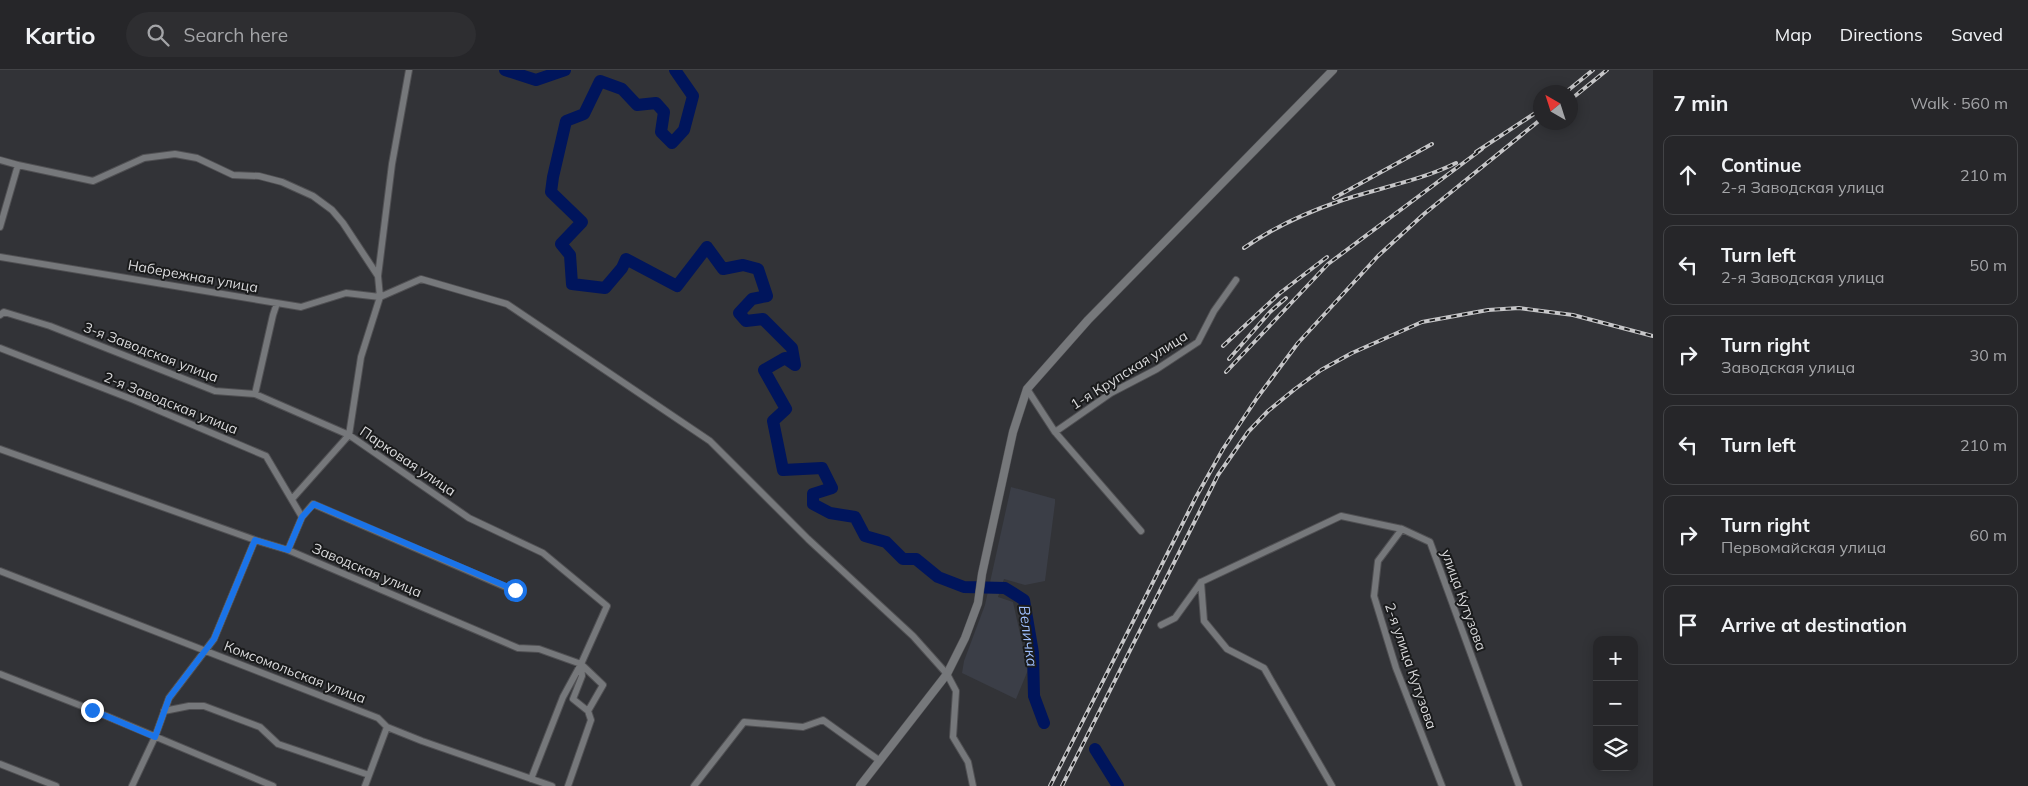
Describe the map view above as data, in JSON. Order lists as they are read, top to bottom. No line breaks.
{"streets":{"street":["Набережная улица","3-я Заводская улица","1-я Крупская улица","2-я Заводская улица","Парковая улица","Заводская улица","улица Кутузова","2-я улица Кутузова","Комсомольская улица"]},"crossings":[["Набережная улица","Парковая улица"],["3-я Заводская улица","Парковая улица"],["Парковая улица","Заводская улица"],["улица Кутузова","2-я улица Кутузова"]],"water":["Величка"],"north":"top left","page":{"header":"Kartio","search":"Search here","nav":["Map","Directions","Saved"],"heading":["7 min","Walk · 560 m"],"list":[["Continue","2-я Заводская улица","210 m"],["Turn left","2-я Заводская улица","50 m"],["Turn right","Заводская улица","30 m"],["Turn left","210 m"],["Turn right","Первомайская улица","60 m"],"Arrive at destination"],"map_buttons":["+","−"]}}
